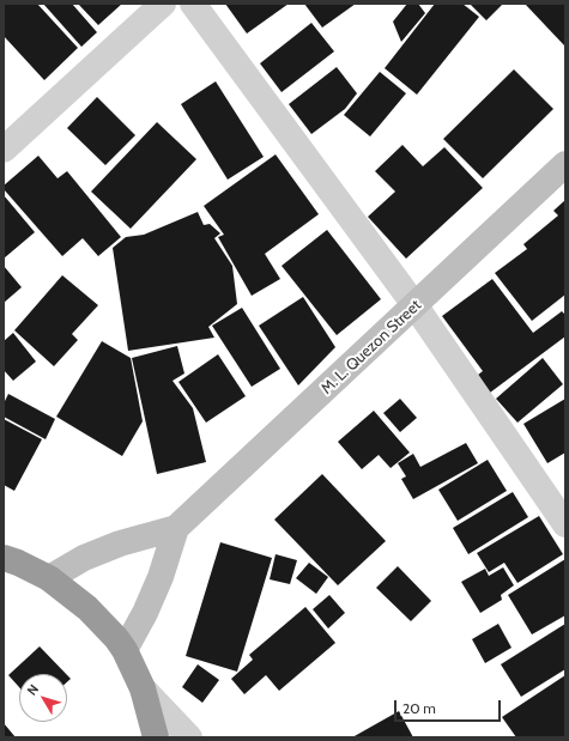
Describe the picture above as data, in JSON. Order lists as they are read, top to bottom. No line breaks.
{"streets":{"main road":["M. L. Quezon Street"]},"scale_bar":"20 m","north":"top left"}
